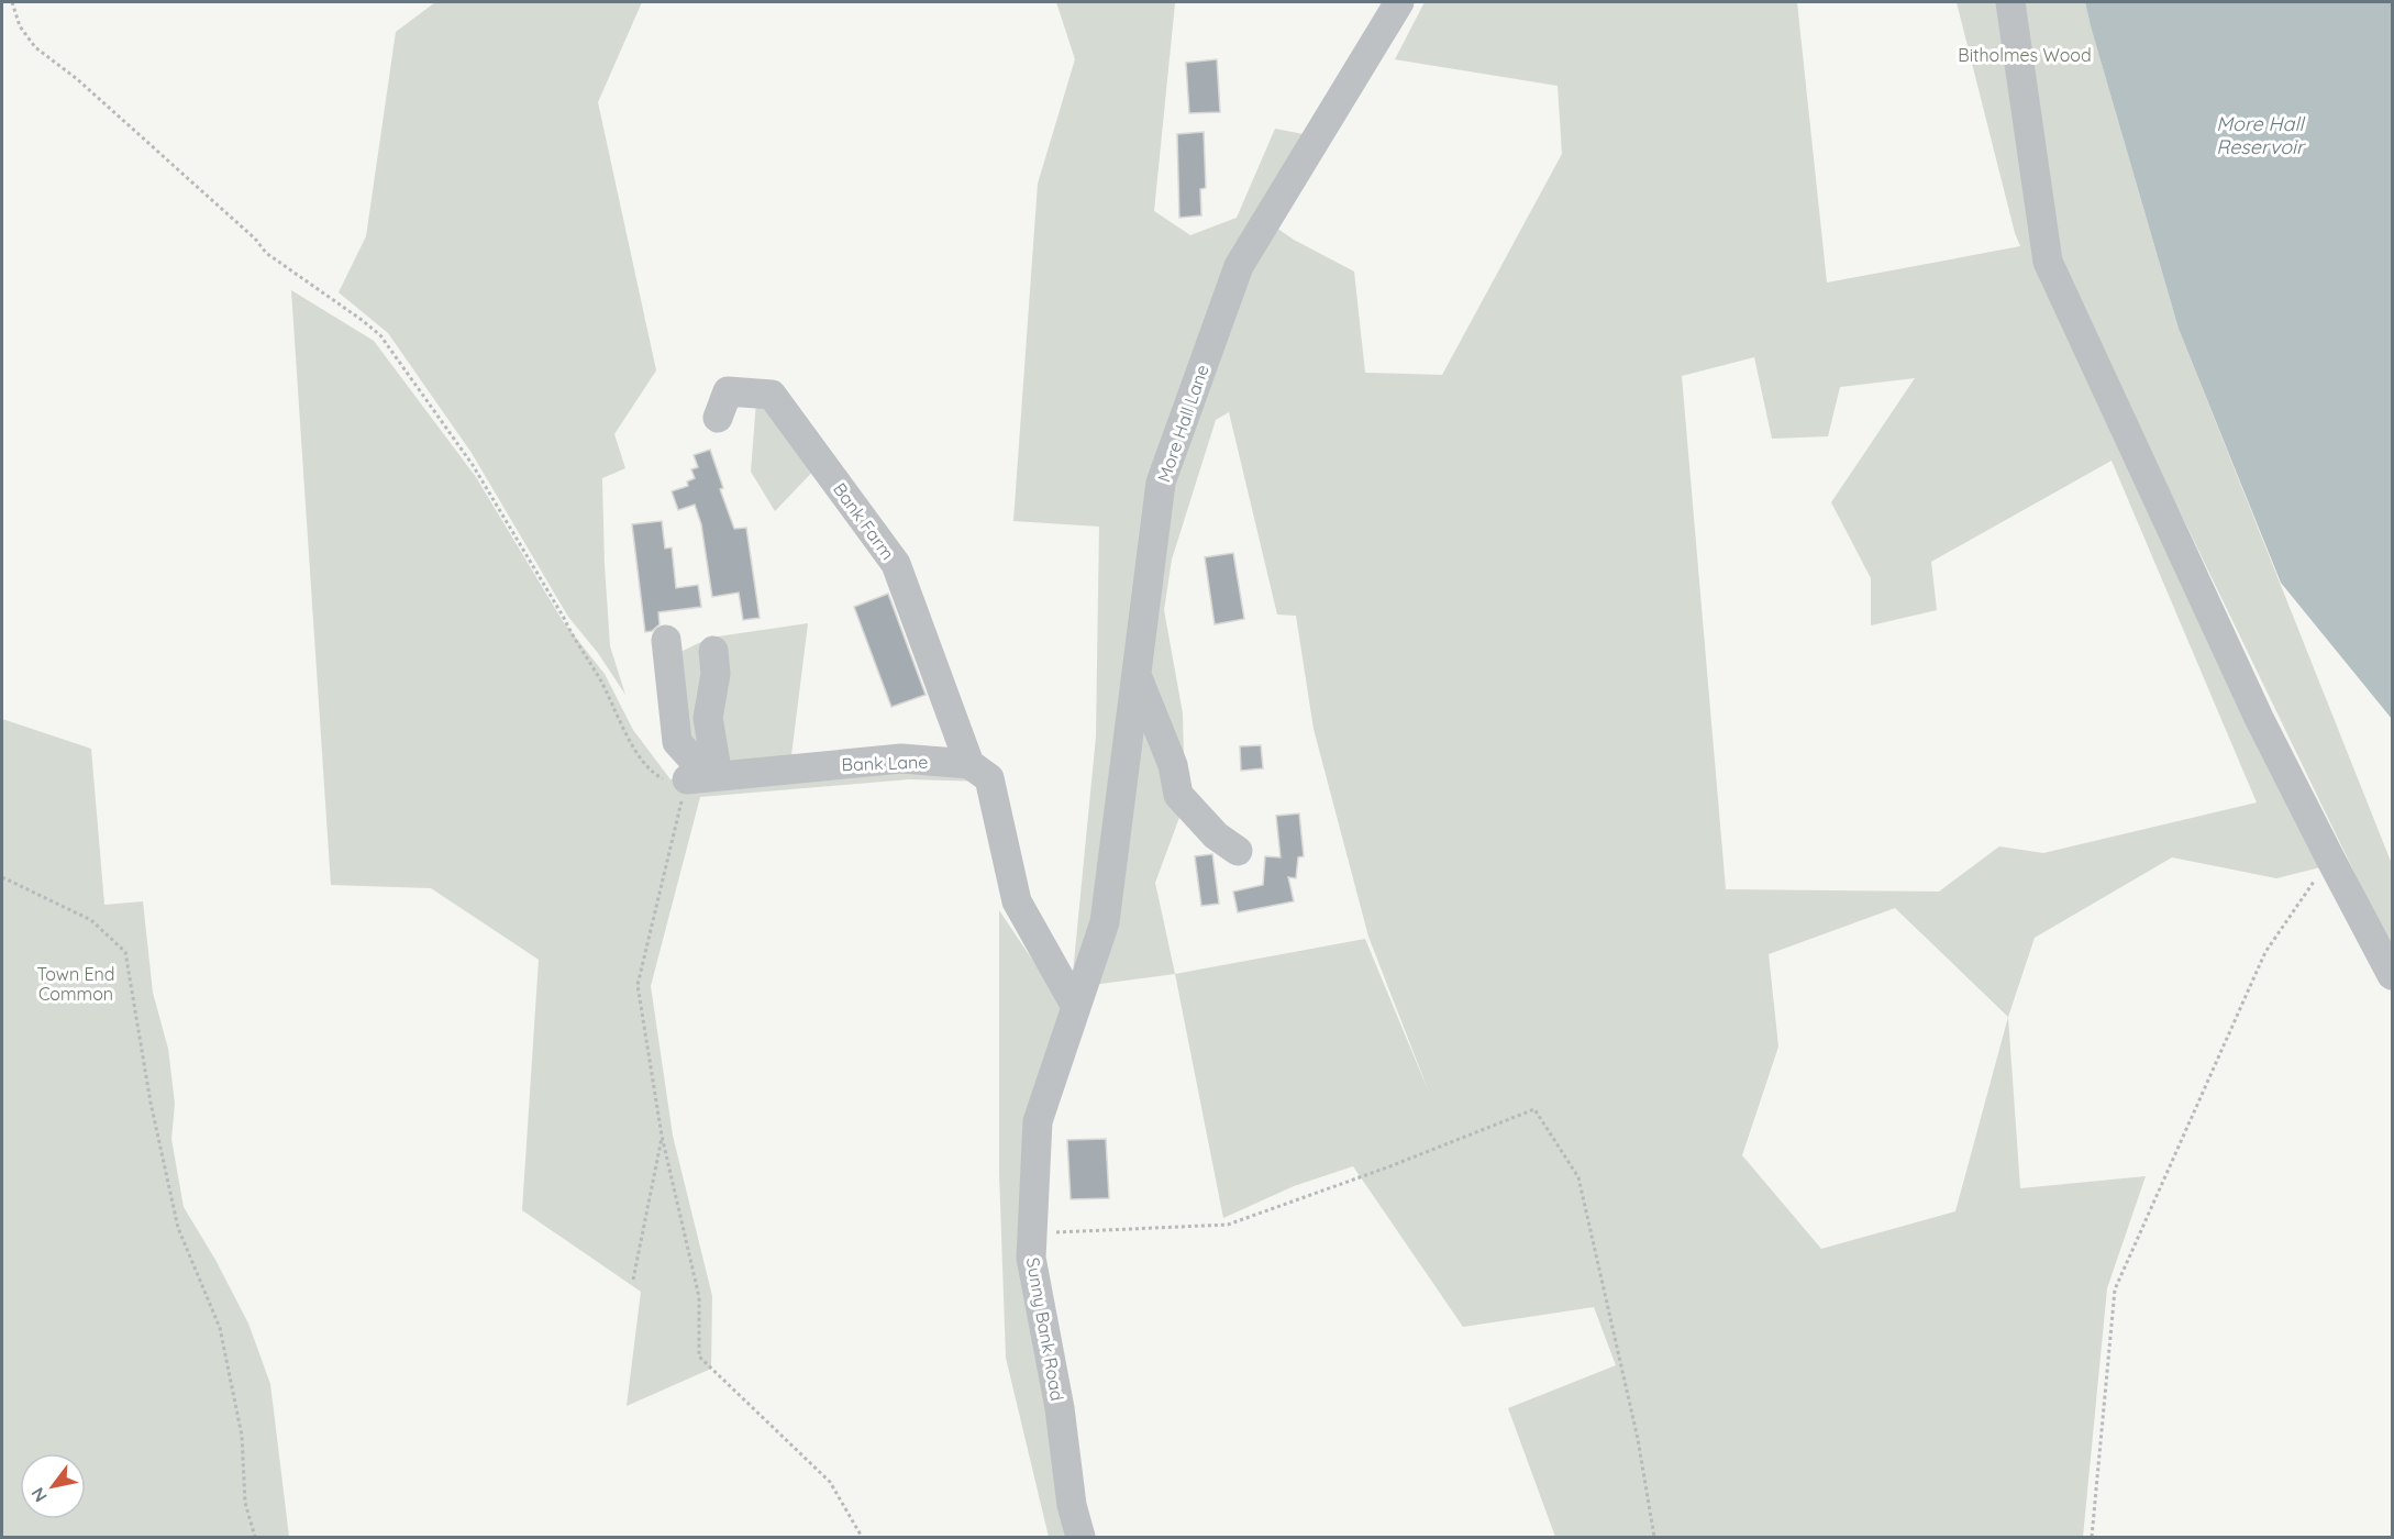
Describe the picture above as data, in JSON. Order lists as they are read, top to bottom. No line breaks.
{"streets":{"street":["More Hall Lane","Bank Farm","Bank Lane","Sunny Bank Road"]},"crossings":[["More Hall Lane","Sunny Bank Road"],["Bank Farm","Bank Lane"]],"water":["More Hall Reservoir"],"parks":["Bitholmes Wood","Town End Common"],"north":"bottom left"}
